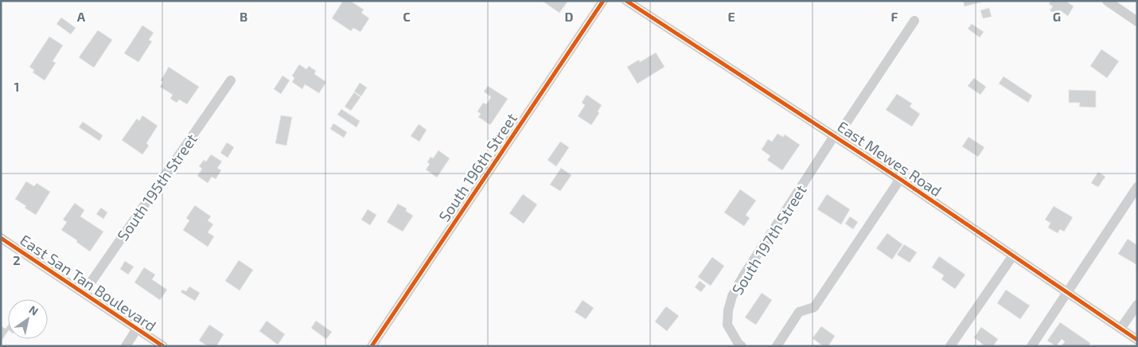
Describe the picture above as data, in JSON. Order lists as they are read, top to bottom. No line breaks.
{"streets":{"street":["East Mewes Road","South 196th Street","South 195th Street","South 197th Street","East San Tan Boulevard"]},"crossings":[["East Mewes Road","South 197th Street"],["South 195th Street","East San Tan Boulevard"]],"north":"top right","grid":{"columns":["A","B","C","D","E","F","G"],"rows":["1","2"]}}
